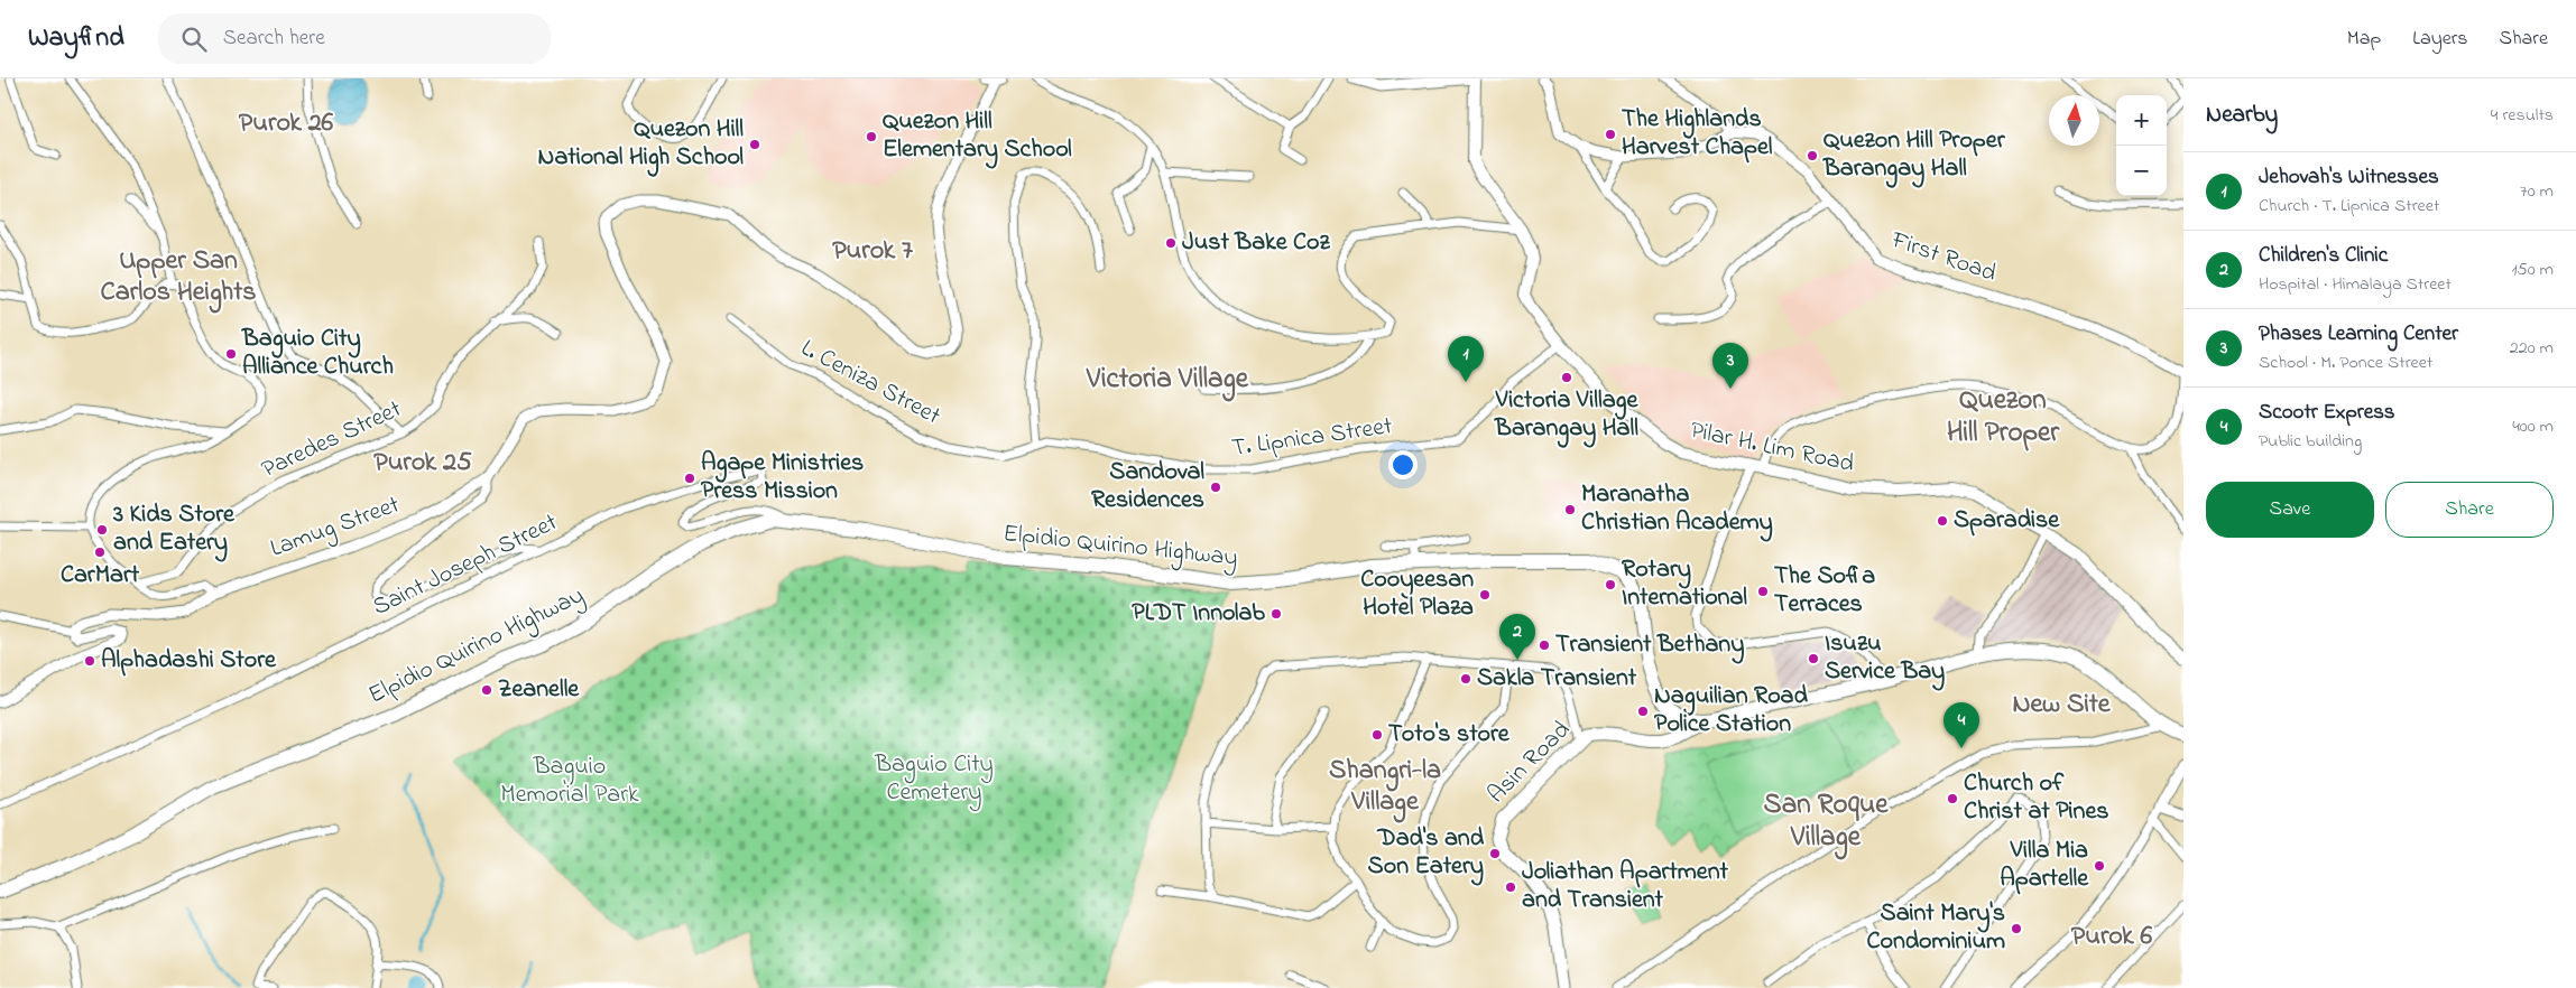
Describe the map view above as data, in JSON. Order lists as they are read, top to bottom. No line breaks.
{"streets":{"highway":["Elpidio Quirino Highway"],"main road":["Pilar H. Lim Road","Asin Road"],"street":["First Road","L. Ceniza Street","T. Lipnica Street","Paredes Street","Lamug Street","Saint Joseph Street"]},"crossings":[["L. Ceniza Street","T. Lipnica Street"],["T. Lipnica Street","Pilar H. Lim Road"],["Elpidio Quirino Highway","Saint Joseph Street"],["Elpidio Quirino Highway","Asin Road"]],"districts":["Purok 26","Purok 7","Upper San Carlos Heights","Victoria Village","Quezon Hill Proper","Purok 25","New Site","Shangri-la Village","San Roque Village","Purok 6"],"parks":["Baguio City Cemetery","Baguio Memorial Park"],"places":["The Highlands Harvest Chapel","Quezon Hill Elementary School","Quezon Hill National High School","Quezon Hill Proper Barangay Hall","Just Bake Coz","Baguio City Alliance Church","Victoria Village Barangay Hall","Agape Ministries Press Mission","Sandoval Residences","Maranatha Christian Academy","Sparadise","3 Kids Store and Eatery","CarMart","Rotary International","The Sofia Terraces","Cooyeesan Hotel Plaza","PLDT Innolab","Transient Bethany","Isuzu Service Bay","Alphadashi Store","Sakla Transient","Zeanelle","Naguilian Road Police Station","Toto's store","Church of Christ at Pines","Dad's and Son Eatery","Villa Mia Apartelle","Joliathan Apartment and Transient","Saint Mary's Condominium"],"north":"top","page":{"header":"Wayfind","search":"Search here","nav":["Map","Layers","Share"],"heading":["Nearby","4 results"],"map_buttons":["+","−"],"list":[{"mark":"1","name":"Jehovah's Witnesses","note":"Church · T. Lipnica Street","value":"70 m"},{"mark":"2","name":"Children's Clinic","note":"Hospital · Himalaya Street","value":"150 m"},{"mark":"3","name":"Phases Learning Center","note":"School · M. Ponce Street","value":"220 m"},{"mark":"4","name":"Scootr Express","note":"Public building","value":"400 m"}],"pins":["1","3","2","4"],"buttons":["Save","Share"]}}
